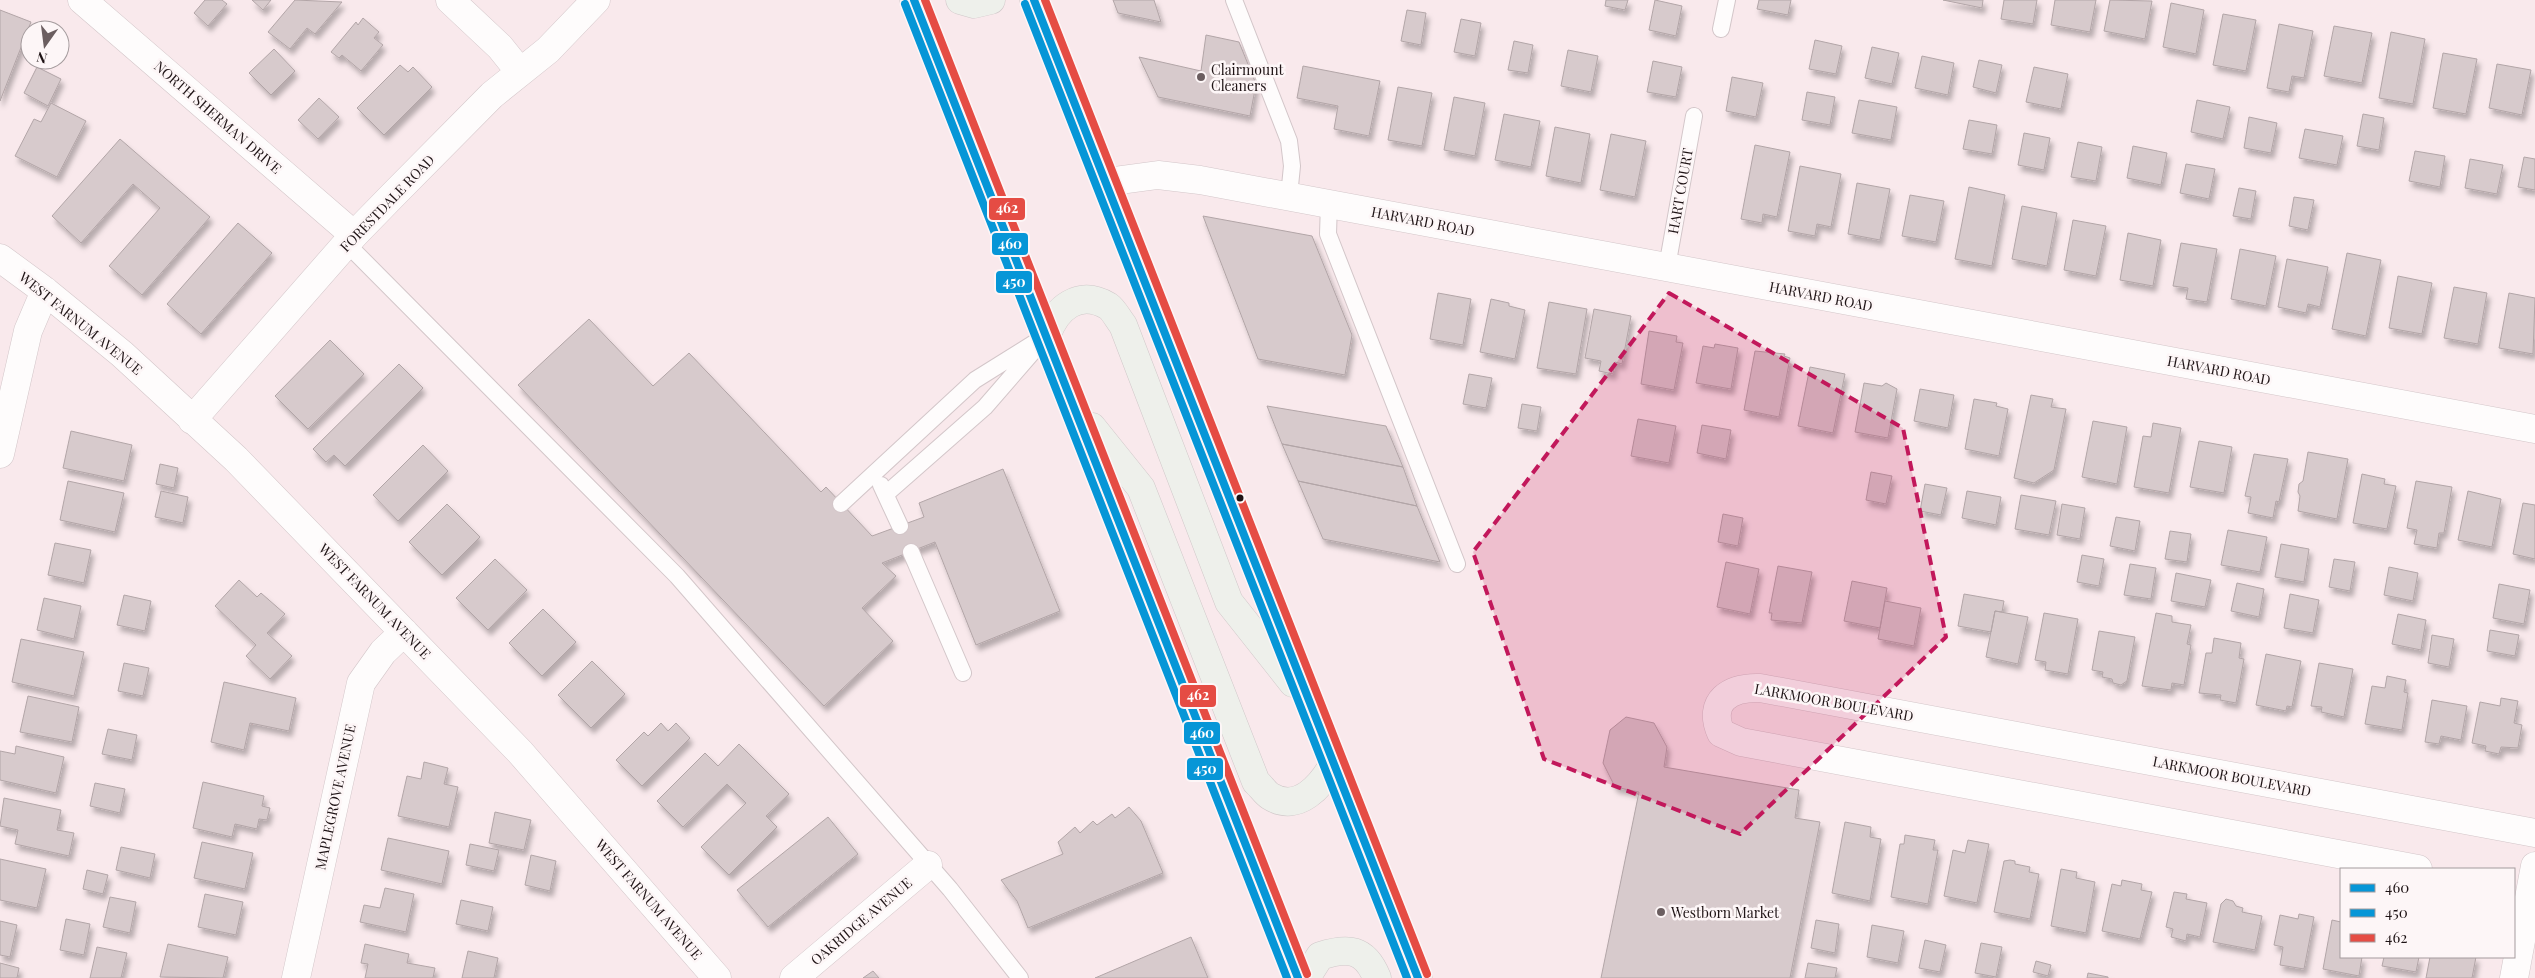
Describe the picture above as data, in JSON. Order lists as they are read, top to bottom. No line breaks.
{"streets":{"street":["NORTH SHERMAN DRIVE","FORESTDALE ROAD","HARVARD ROAD","WEST FARNUM AVENUE","LARKMOOR BOULEVARD","MAPLEGROVE AVENUE","OAKRIDGE AVENUE"],"lane":["HART COURT"]},"crossings":[["NORTH SHERMAN DRIVE","FORESTDALE ROAD"],["HART COURT","HARVARD ROAD"],["FORESTDALE ROAD","WEST FARNUM AVENUE"],["WEST FARNUM AVENUE","MAPLEGROVE AVENUE"]],"places":["Clairmount Cleaners","Westborn Market"],"lines":["transit line 460","transit line 462","transit line 450"],"legend":["460","450","462"],"north":"bottom"}
